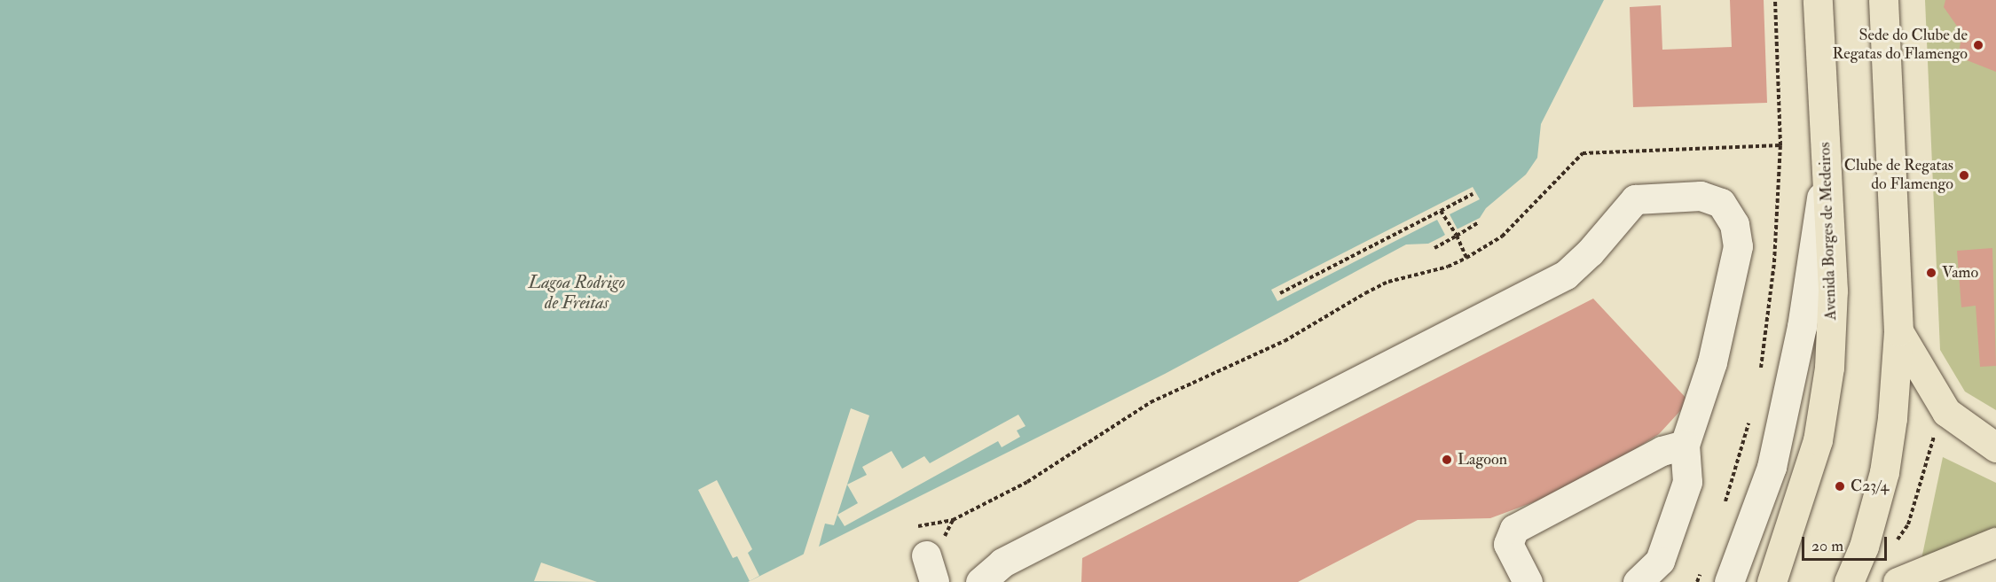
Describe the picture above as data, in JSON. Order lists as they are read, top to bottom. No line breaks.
{"streets":{"highway":["Avenida Borges de Medeiros"]},"water":["Lagoa Rodrigo de Freitas"],"places":["Sede do Clube de Regatas do Flamengo","Clube de Regatas do Flamengo","Vamo","Lagoon","C23/4"],"scale_bar":"20 m"}
